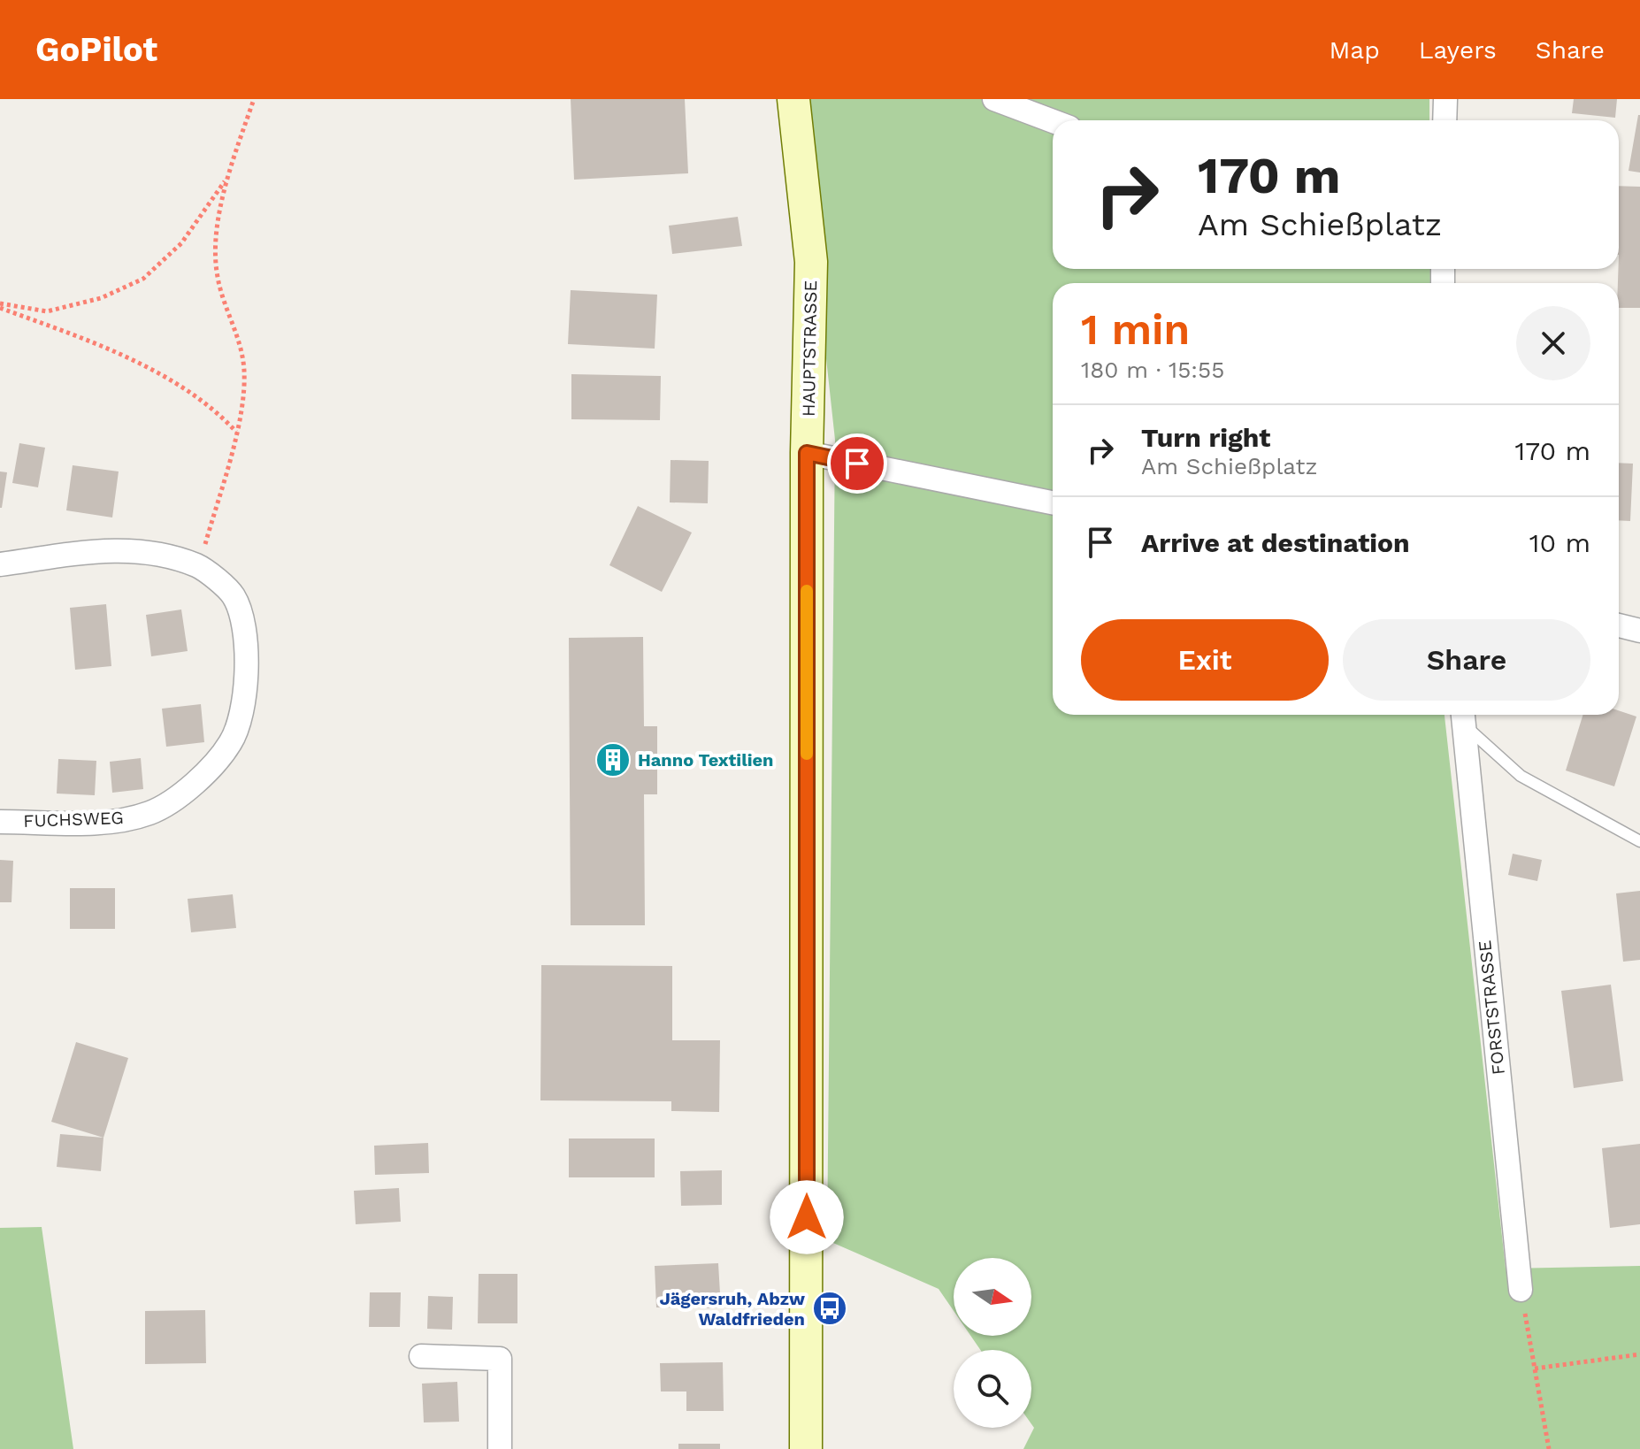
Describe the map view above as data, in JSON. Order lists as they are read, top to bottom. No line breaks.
{"streets":{"main road":["HAUPTSTRASSE"],"street":["FUCHSWEG","FORSTSTRASSE"]},"places":{"building":["Hanno Textilien"],"bus stop":["Jägersruh, Abzw Waldfrieden"]},"north":"right","page":{"header":"GoPilot","nav":["Map","Layers","Share"],"turn":["170 m","Am Schießplatz"],"heading":["1 min","180 m · 15:55"],"list":[{"name":"Turn right","note":"Am Schießplatz","value":"170 m"},{"name":"Arrive at destination","value":"10 m"}],"buttons":["Exit","Share"]}}
